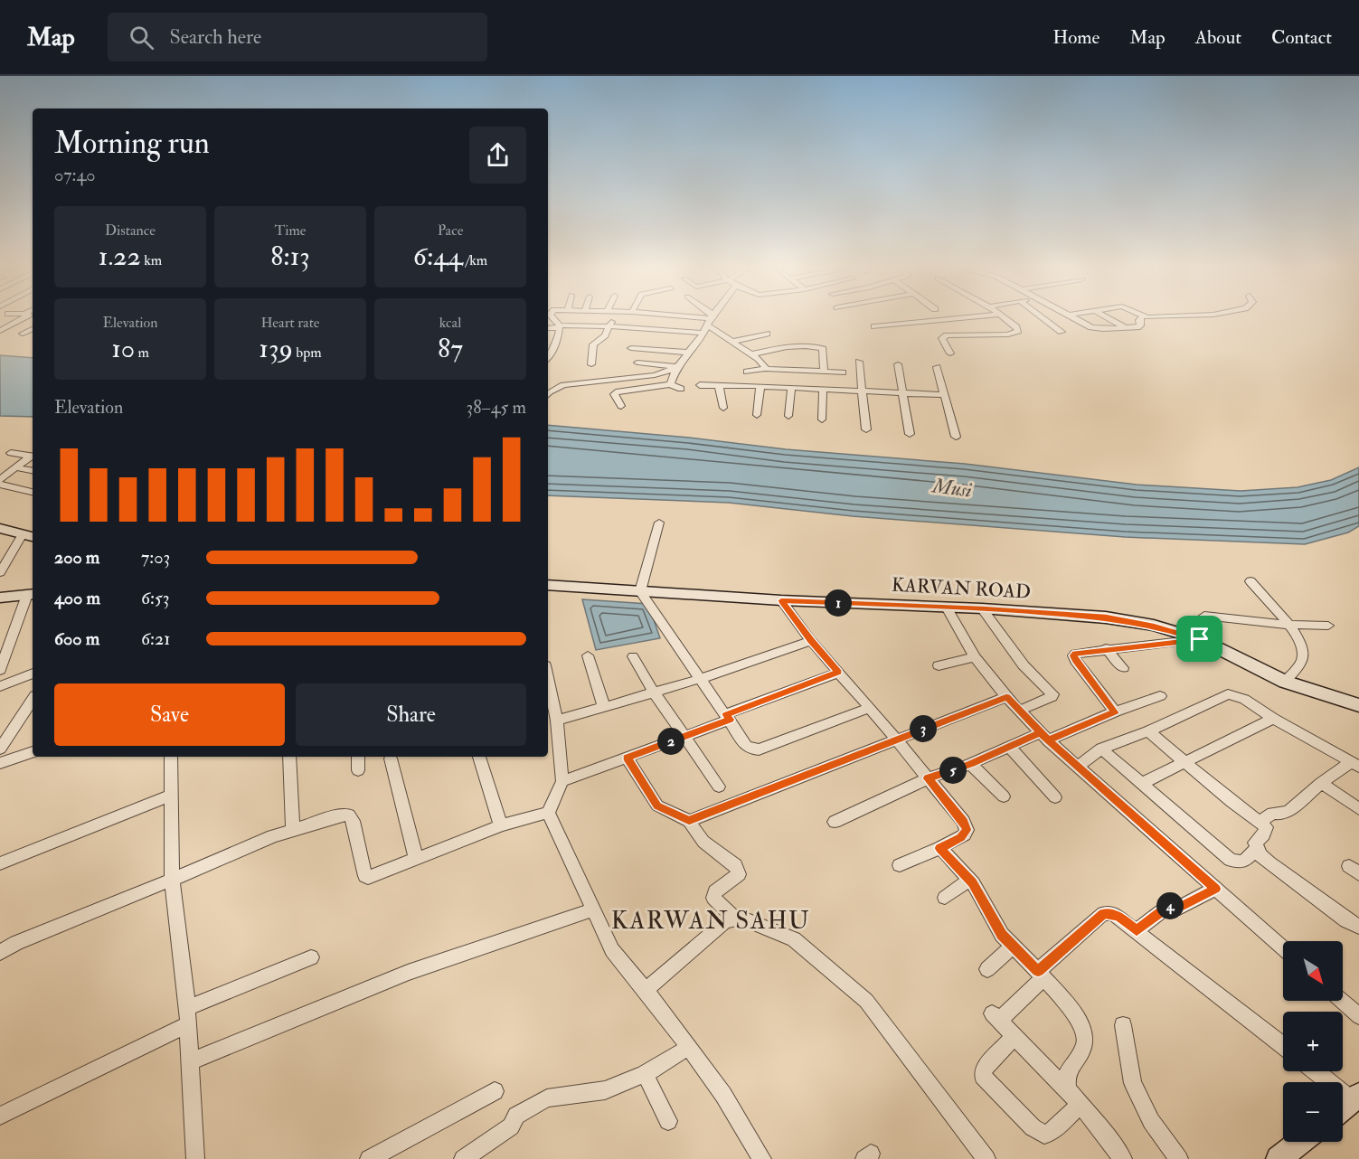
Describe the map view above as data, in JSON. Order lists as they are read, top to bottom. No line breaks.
{"streets":{"street":["KARVAN ROAD"]},"districts":["KARWAN SAHU"],"water":["Musi"],"north":"bottom right","page":{"header":"Map","search":"Search here","nav":["Home","Map","About","Contact"],"heading":["Morning run","07:40"],"stats":[["Distance","1.22 km"],["Time","8:13"],["Pace","6:44 /km"],["Elevation","10 m"],["Heart rate","139 bpm"],["kcal","87"]],"chart":["Elevation","38–45 m"],"list":[{"name":"200 m","note":"7:03"},{"name":"400 m","note":"6:53"},{"name":"600 m","note":"6:21"}],"pins":["1","3","2","5","4"],"buttons":["Save","Share"],"map_buttons":["+","−"]}}
